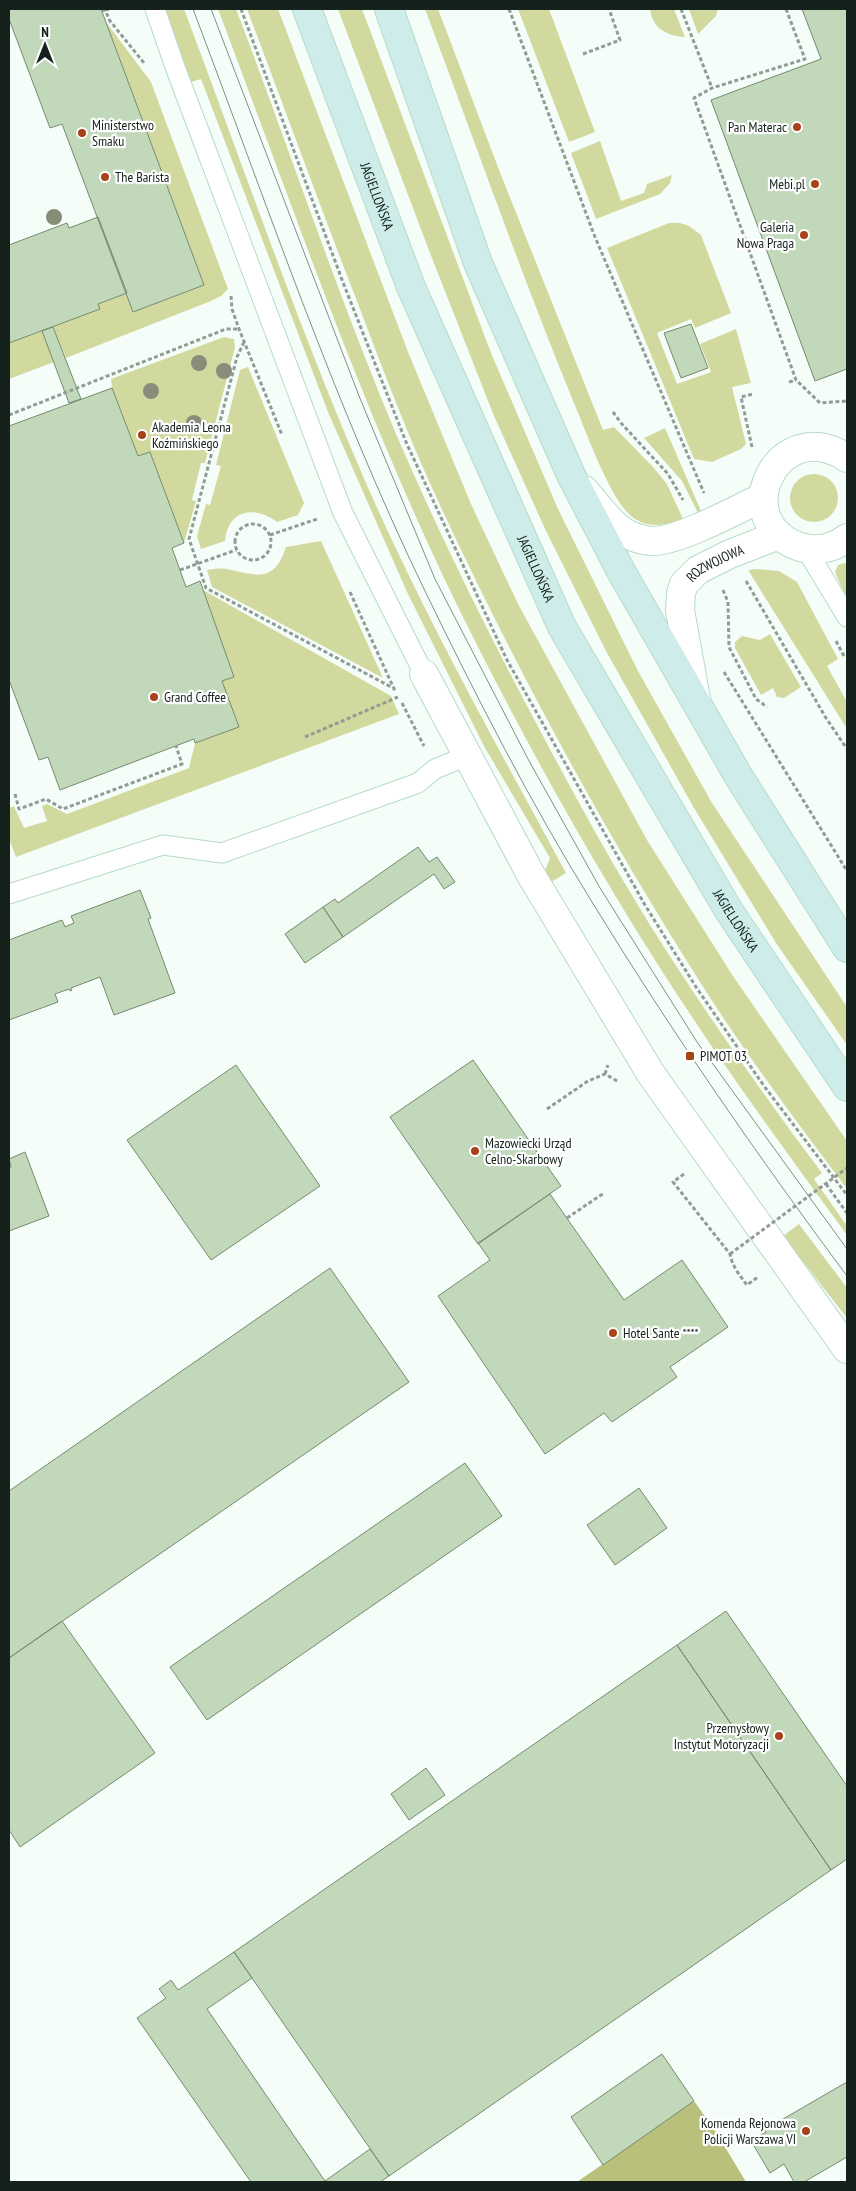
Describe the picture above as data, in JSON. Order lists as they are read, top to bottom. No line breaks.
{"streets":{"main road":["JAGIELLOŃSKA"],"street":["ROZWOJOWA"]},"places":{"other":["Pan Materac","Ministerstwo Smaku","The Barista","Mebi.pl","Galeria Nowa Praga","Akademia Leona Koźmińskiego","Grand Coffee","Mazowiecki Urząd Celno-Skarbowy","Hotel Sante ****","Przemysłowy Instytut Motoryzacji","Komenda Rejonowa Policji Warszawa VI"],"transit":["PIMOT 03"]},"north":"top"}
